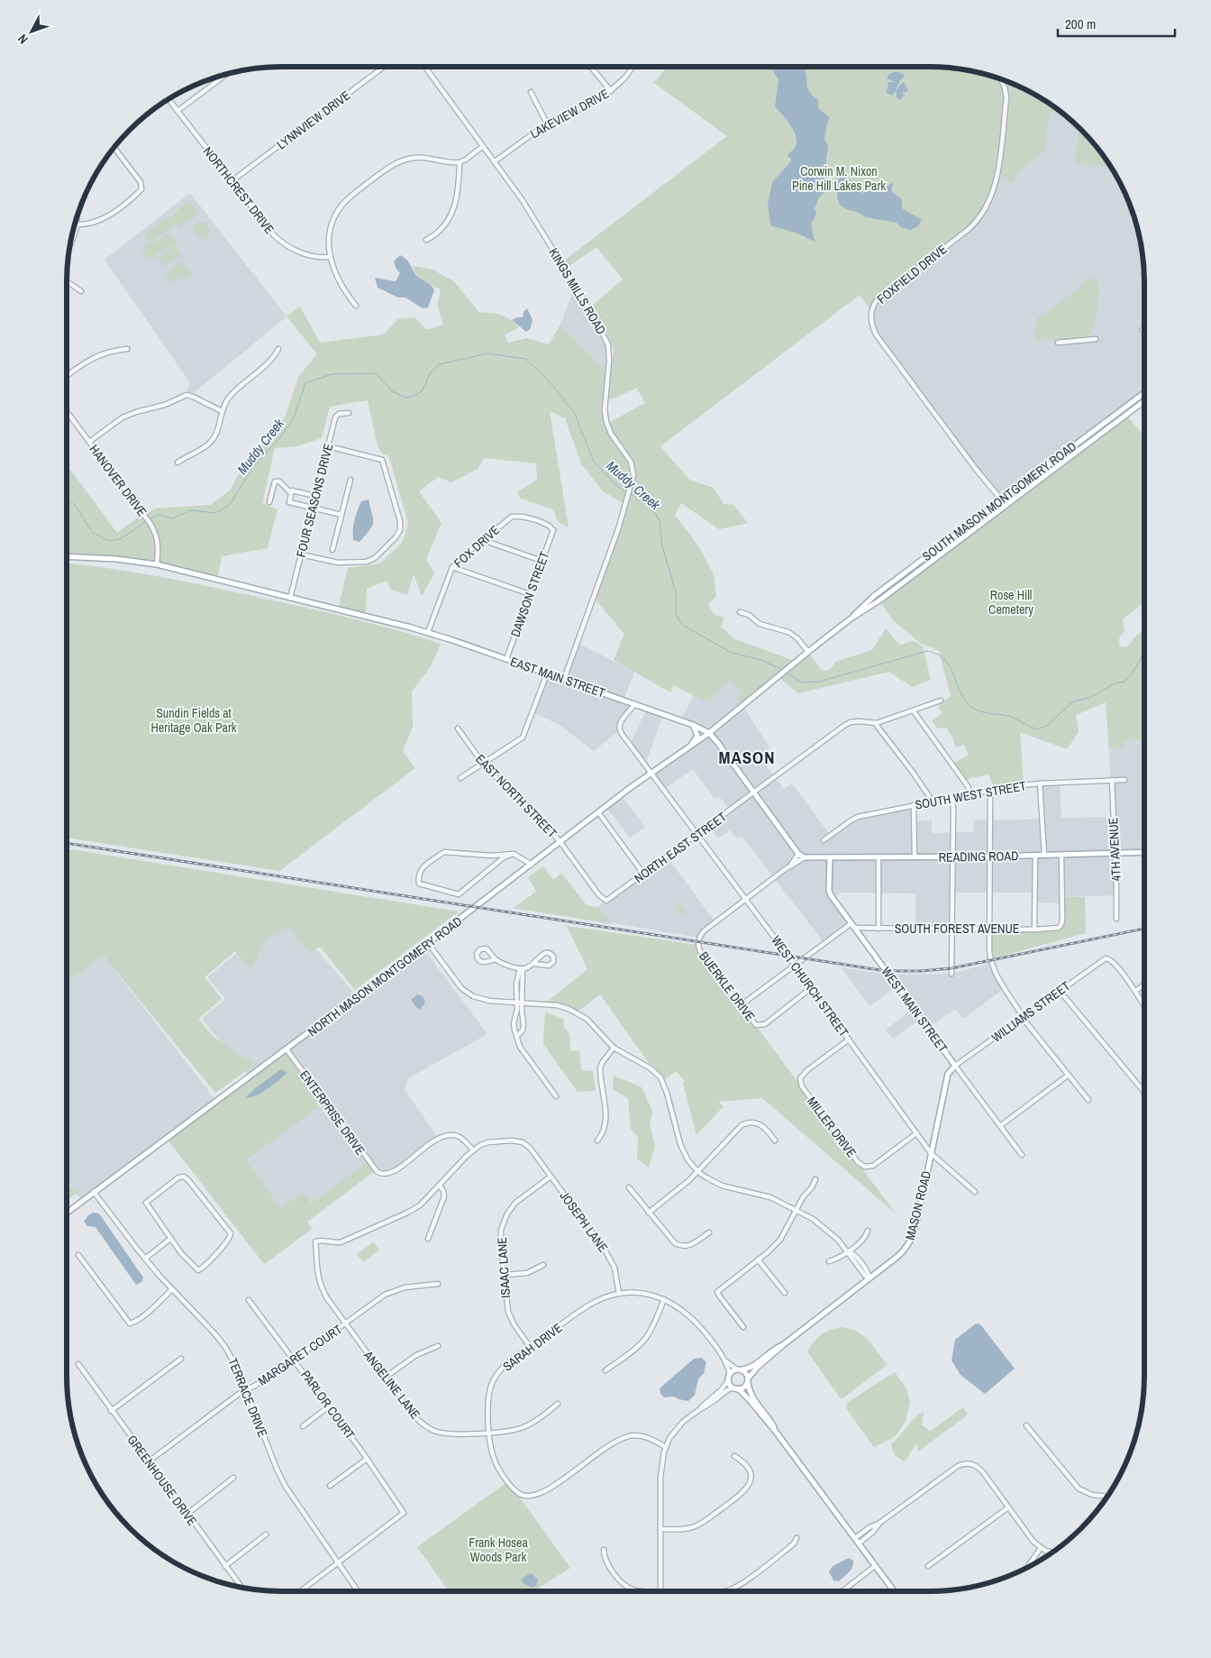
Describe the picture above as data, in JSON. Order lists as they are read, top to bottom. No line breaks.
{"streets":{"main road":["SOUTH MASON MONTGOMERY ROAD","EAST MAIN STREET","READING ROAD","NORTH MASON MONTGOMERY ROAD","WEST MAIN STREET","MASON ROAD"],"street":["LAKEVIEW DRIVE","LYNNVIEW DRIVE","NORTHCREST DRIVE","FOXFIELD DRIVE","KINGS MILLS ROAD","HANOVER DRIVE","FOUR SEASONS DRIVE","FOX DRIVE","DAWSON STREET","SOUTH WEST STREET","EAST NORTH STREET","NORTH EAST STREET","4TH AVENUE","SOUTH FOREST AVENUE","BUERKLE DRIVE","WEST CHURCH STREET","WILLIAMS STREET","ENTERPRISE DRIVE","MILLER DRIVE","JOSEPH LANE","ISAAC LANE","SARAH DRIVE","MARGARET COURT","ANGELINE LANE","TERRACE DRIVE","PARLOR COURT","GREENHOUSE DRIVE"]},"crossings":[["LAKEVIEW DRIVE","KINGS MILLS ROAD"],["LYNNVIEW DRIVE","NORTHCREST DRIVE"],["FOXFIELD DRIVE","SOUTH MASON MONTGOMERY ROAD"],["KINGS MILLS ROAD","EAST MAIN STREET"],["HANOVER DRIVE","EAST MAIN STREET"],["FOUR SEASONS DRIVE","EAST MAIN STREET"],["SOUTH MASON MONTGOMERY ROAD","EAST MAIN STREET"],["SOUTH MASON MONTGOMERY ROAD","NORTH MASON MONTGOMERY ROAD"],["FOX DRIVE","DAWSON STREET"],["FOX DRIVE","EAST MAIN STREET"],["DAWSON STREET","EAST MAIN STREET"],["EAST MAIN STREET","NORTH MASON MONTGOMERY ROAD"],["EAST MAIN STREET","WEST CHURCH STREET"],["SOUTH WEST STREET","4TH AVENUE"],["EAST NORTH STREET","NORTH EAST STREET"],["EAST NORTH STREET","NORTH MASON MONTGOMERY ROAD"],["NORTH EAST STREET","WEST CHURCH STREET"],["4TH AVENUE","READING ROAD"],["READING ROAD","SOUTH FOREST AVENUE"],["READING ROAD","WEST MAIN STREET"],["SOUTH FOREST AVENUE","WEST MAIN STREET"],["NORTH MASON MONTGOMERY ROAD","WEST CHURCH STREET"],["NORTH MASON MONTGOMERY ROAD","ENTERPRISE DRIVE"],["NORTH MASON MONTGOMERY ROAD","TERRACE DRIVE"],["BUERKLE DRIVE","WEST CHURCH STREET"],["WEST CHURCH STREET","MILLER DRIVE"],["WEST CHURCH STREET","MASON ROAD"],["WEST MAIN STREET","WILLIAMS STREET"],["WEST MAIN STREET","MASON ROAD"],["WILLIAMS STREET","MASON ROAD"],["ENTERPRISE DRIVE","JOSEPH LANE"],["MASON ROAD","SARAH DRIVE"],["JOSEPH LANE","ISAAC LANE"],["JOSEPH LANE","SARAH DRIVE"],["ISAAC LANE","SARAH DRIVE"],["SARAH DRIVE","ANGELINE LANE"],["MARGARET COURT","ANGELINE LANE"],["MARGARET COURT","TERRACE DRIVE"],["MARGARET COURT","PARLOR COURT"],["MARGARET COURT","GREENHOUSE DRIVE"],["TERRACE DRIVE","PARLOR COURT"]],"districts":["MASON"],"water":["Muddy Creek"],"parks":["Corwin M. Nixon Pine Hill Lakes Park","Rose Hill Cemetery","Sundin Fields at Heritage Oak Park","Frank Hosea Woods Park"],"scale_bar":"200 m","north":"bottom left"}
